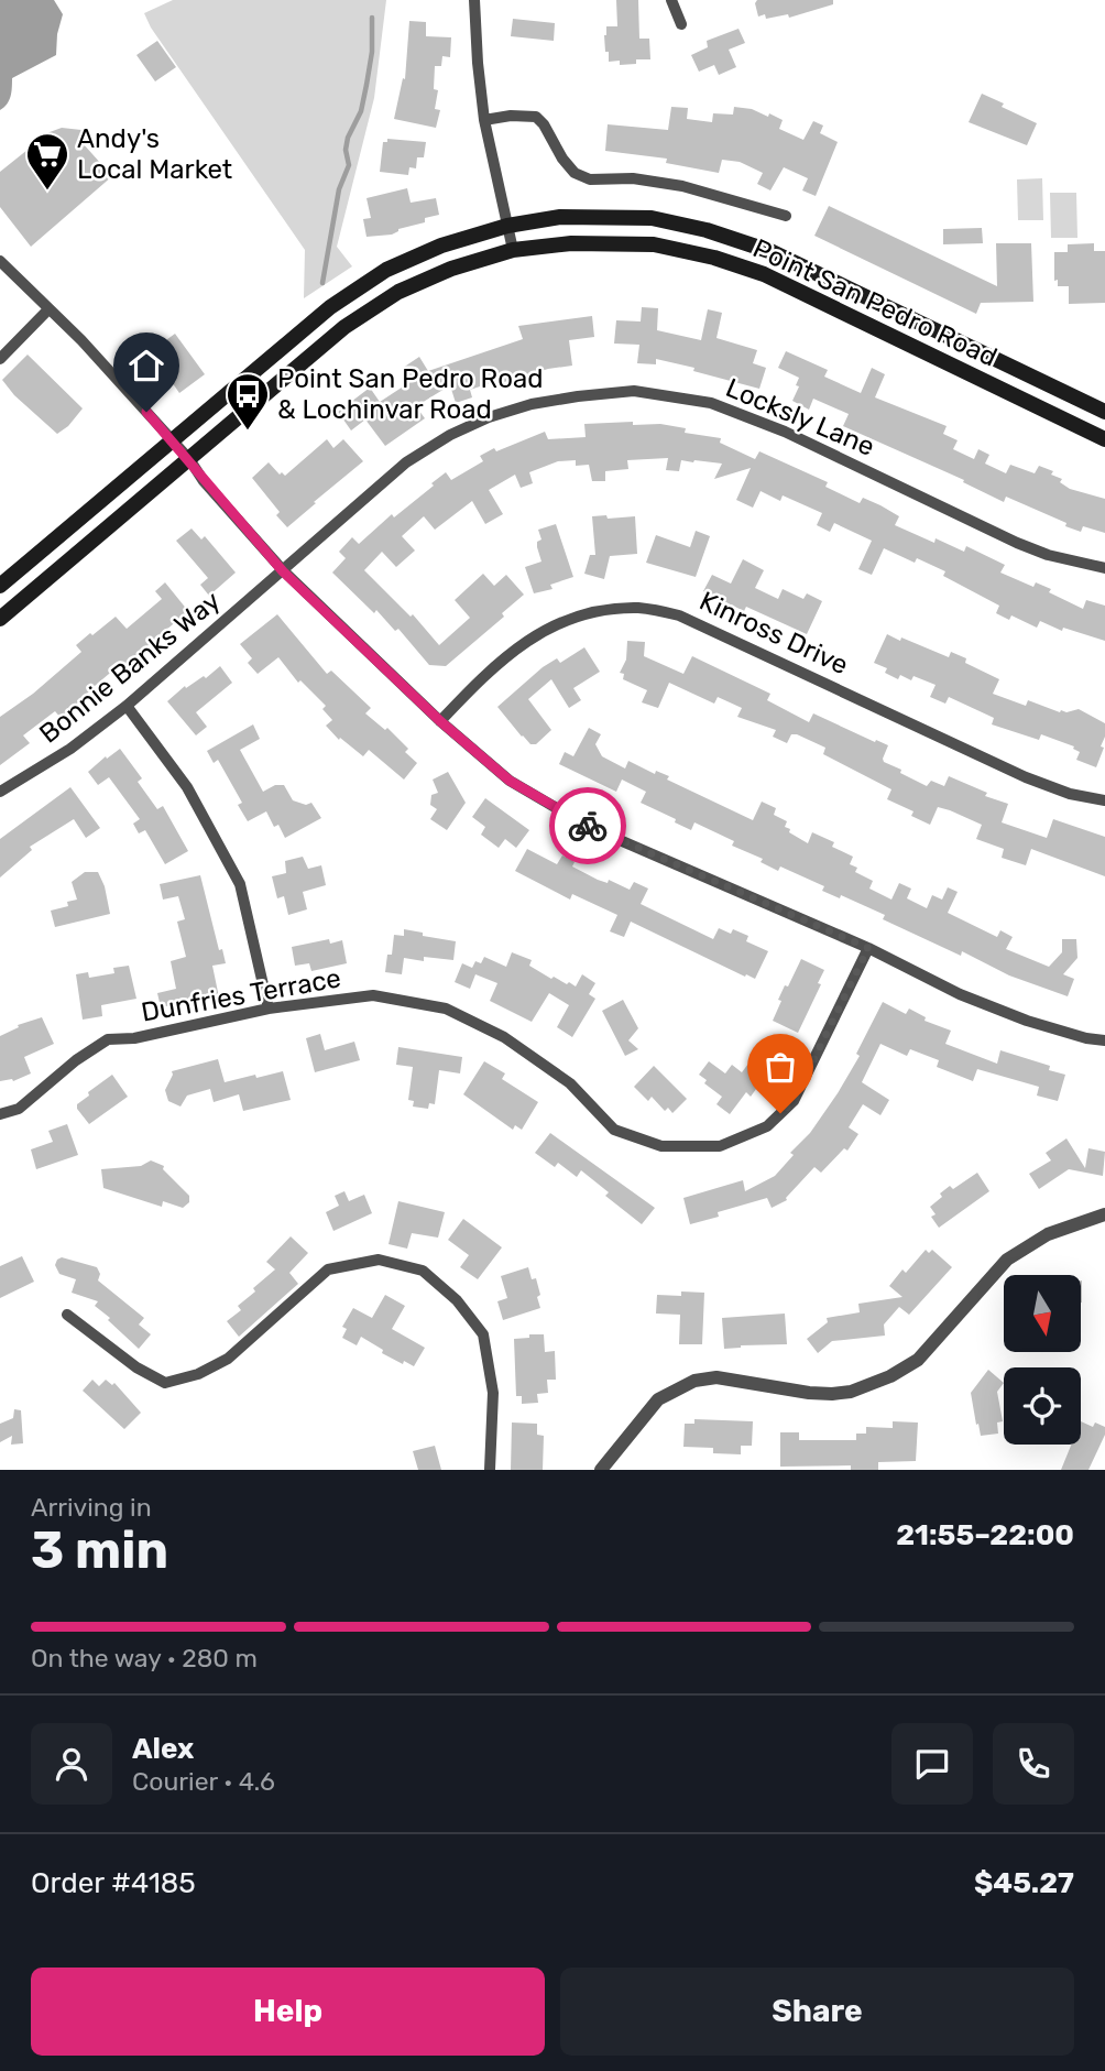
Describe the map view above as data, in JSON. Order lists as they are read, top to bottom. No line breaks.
{"streets":{"main road":["Point San Pedro Road"],"street":["Locksly Lane","Kinross Drive","Bonnie Banks Way","Dunfries Terrace"]},"crossings":[["Locksly Lane","Bonnie Banks Way"]],"places":{"supermarket":["Andy's Local Market"],"bus stop":["Point San Pedro Road & Lochinvar Road"]},"north":"bottom","page":{"heading":["3 min","Arriving in","21:55–22:00"],"panel":["Alex","Courier · 4.6","Order #4185","$45.27"],"bar":"On the way · 280 m","buttons":["Help","Share"]}}
